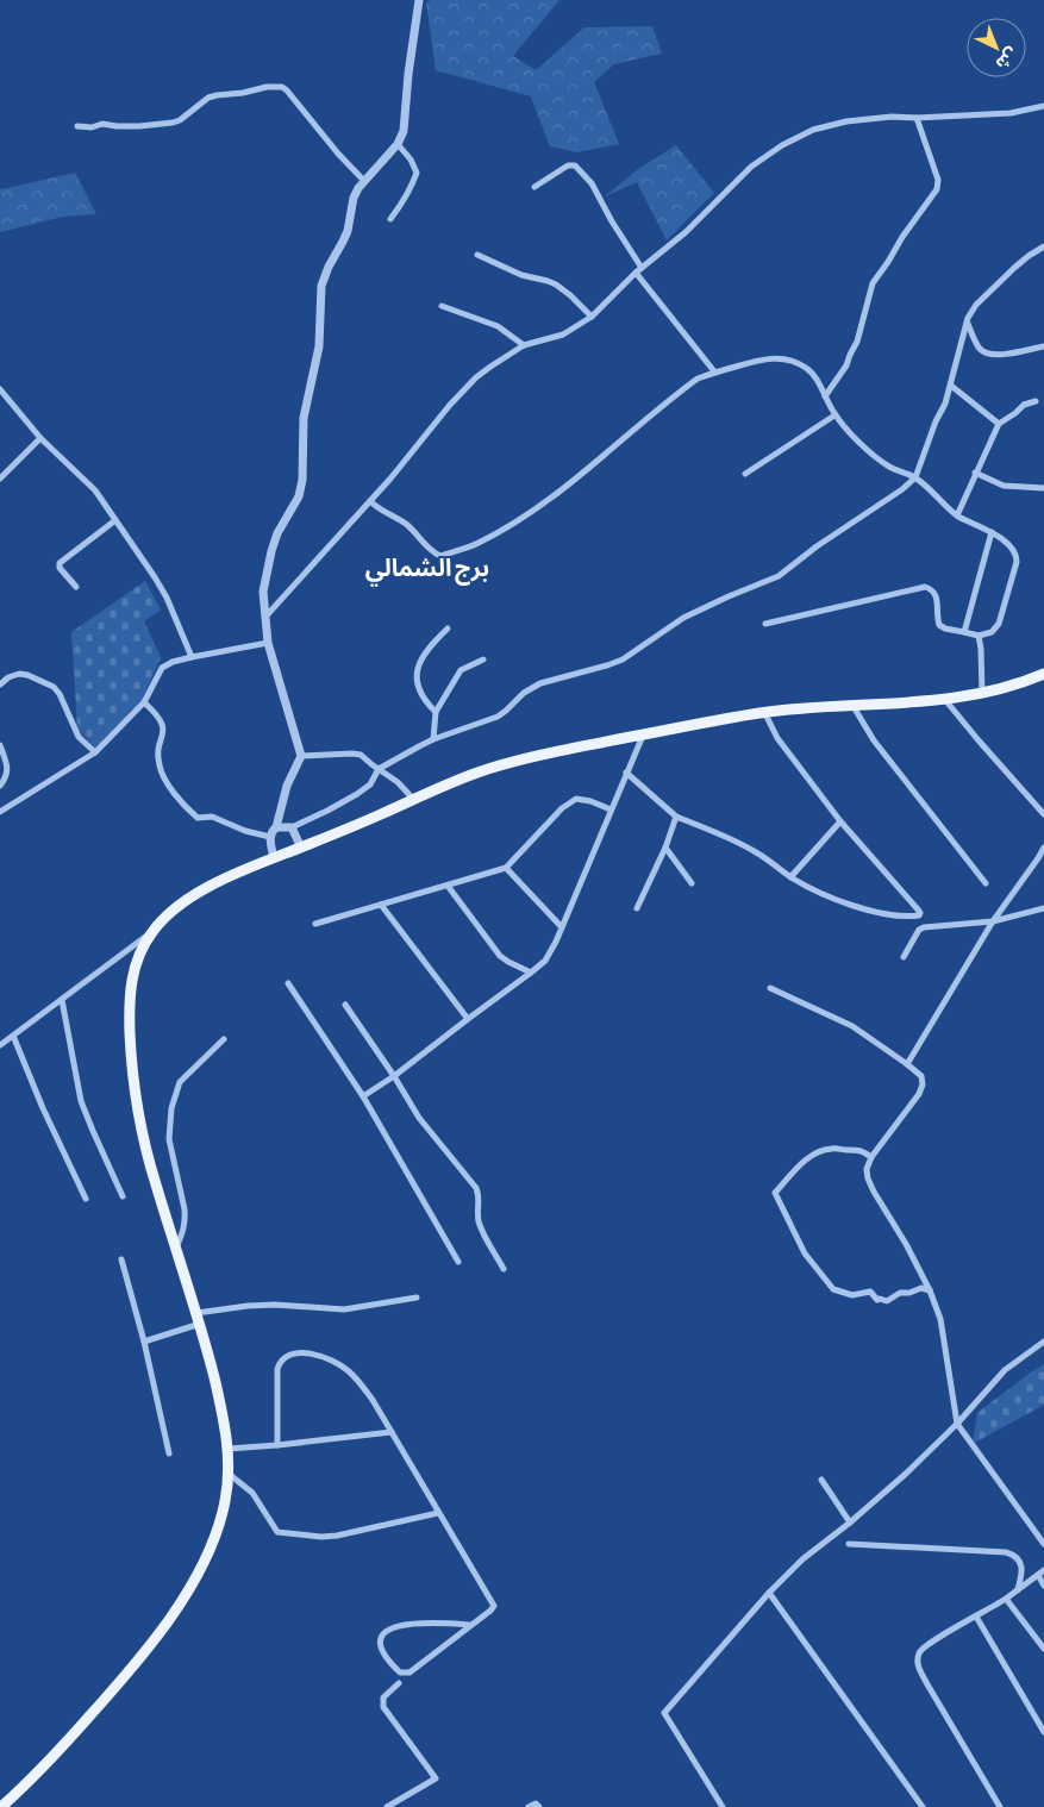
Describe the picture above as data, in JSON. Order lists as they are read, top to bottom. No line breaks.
{"districts":["برج الشمالي"],"north":"bottom right"}
